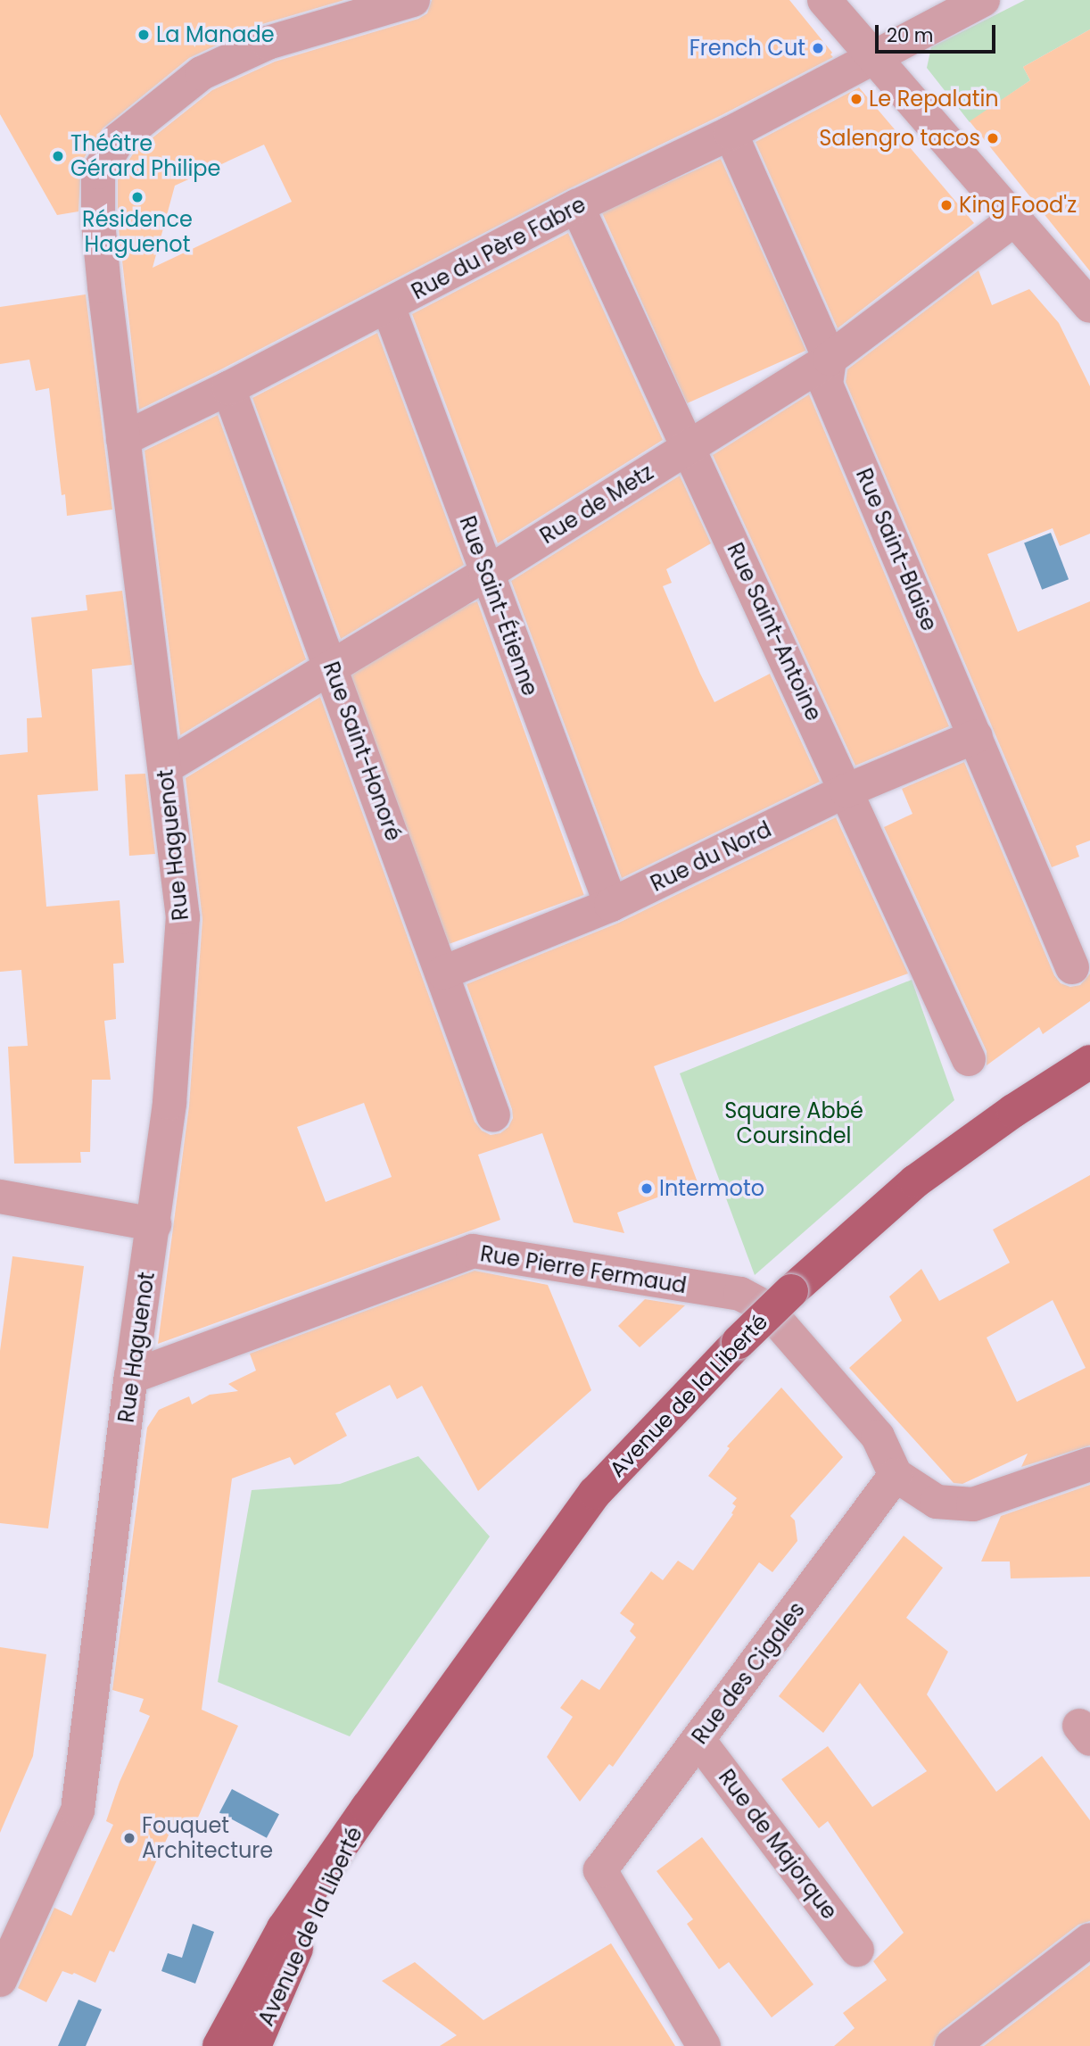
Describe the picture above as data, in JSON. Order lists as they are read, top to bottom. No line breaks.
{"streets":{"main road":["Avenue de la Liberté"],"street":["Rue du Père Fabre","Rue de Metz","Rue Saint-Blaise","Rue Saint-Étienne","Rue Saint-Antoine","Rue Saint-Honoré","Rue Haguenot","Rue du Nord","Rue Pierre Fermaud","Rue des Cigales","Rue de Majorque"]},"crossings":[["Rue du Père Fabre","Rue Saint-Blaise"],["Rue du Père Fabre","Rue Saint-Étienne"],["Rue du Père Fabre","Rue Saint-Antoine"],["Rue du Père Fabre","Rue Saint-Honoré"],["Rue du Père Fabre","Rue Haguenot"],["Rue de Metz","Rue Saint-Blaise"],["Rue de Metz","Rue Saint-Étienne"],["Rue de Metz","Rue Saint-Antoine"],["Rue de Metz","Rue Saint-Honoré"],["Rue de Metz","Rue Haguenot"],["Rue Saint-Blaise","Rue du Nord"],["Rue Saint-Étienne","Rue du Nord"],["Rue Saint-Antoine","Rue du Nord"],["Rue Saint-Honoré","Rue du Nord"],["Rue Haguenot","Rue Pierre Fermaud"],["Rue Pierre Fermaud","Rue des Cigales"],["Rue des Cigales","Rue de Majorque"]],"parks":["Square Abbé Coursindel"],"places":["La Manade","French Cut","Le Repalatin","Salengro tacos","Théâtre Gérard Philipe","Résidence Haguenot","King Food'z","Intermoto","Fouquet Architecture"],"scale_bar":"20 m"}
